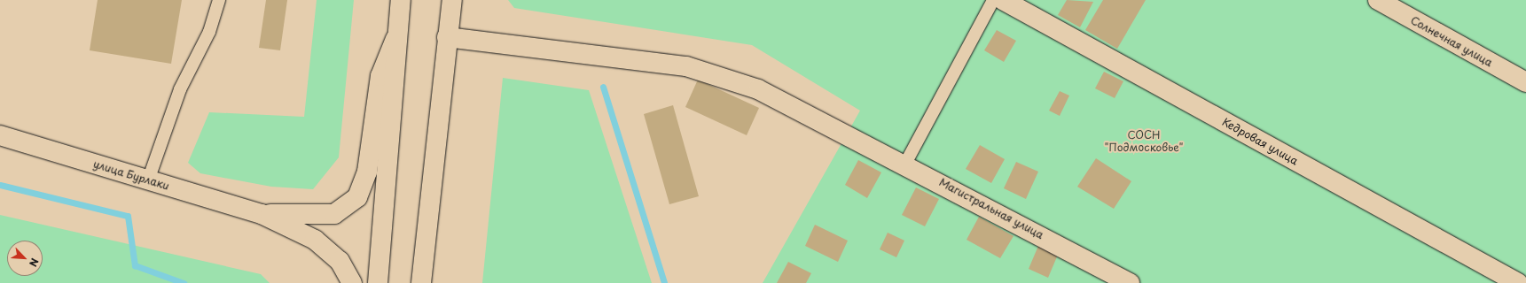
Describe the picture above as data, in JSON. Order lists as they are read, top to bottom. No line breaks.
{"streets":{"main road":["Солнечная улица","Кедровая улица","улица Бурлаки","Магистральная улица"]},"parks":["СОСН \"Подмосковье\""],"north":"bottom right"}
